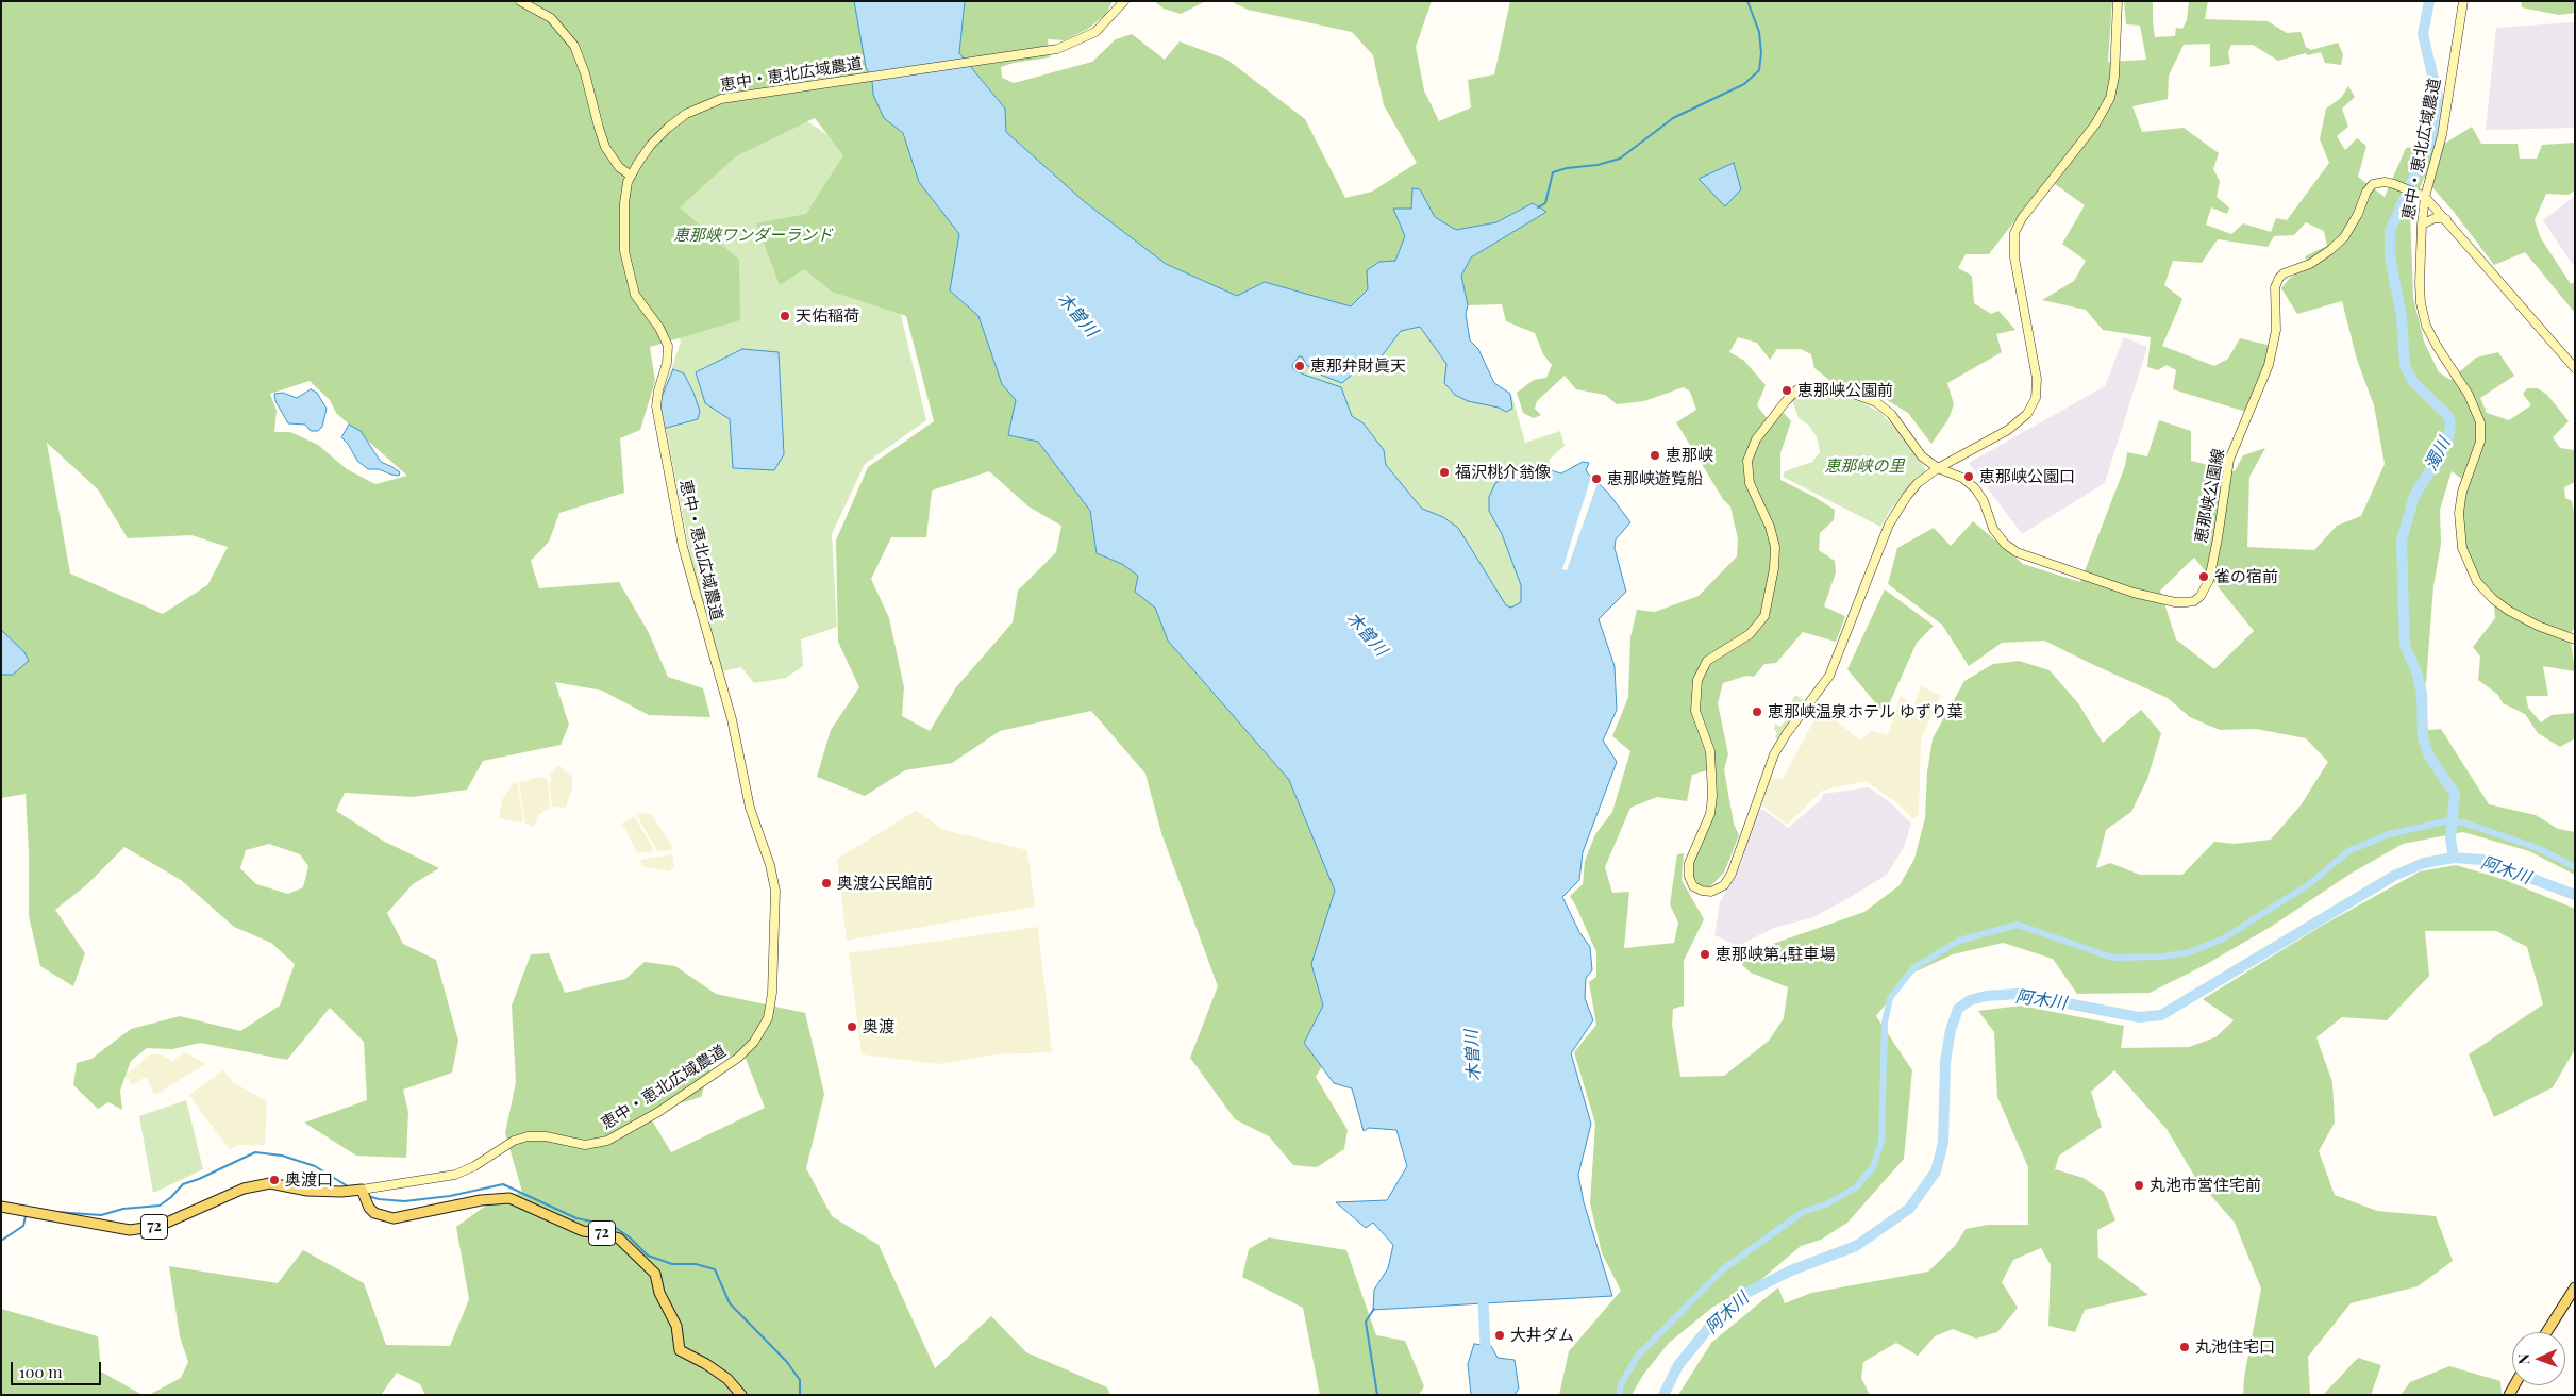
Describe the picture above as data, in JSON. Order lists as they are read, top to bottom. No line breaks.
{"streets":{"main road":["72"],"street":["恵中・恵北広域農道","恵那峡公園線"]},"crossings":[["恵中・恵北広域農道","恵那峡公園線"],["恵中・恵北広域農道","72"]],"water":["木曽川","濁川","阿木川"],"parks":["恵那峡ワンダーランド","恵那峡の里"],"places":["天佑稲荷","恵那弁財眞天","恵那峡公園前","恵那峡","福沢桃介翁像","恵那峡公園口","恵那峡遊覧船","雀の宿前","恵那峡温泉ホテル ゆずり葉","奥渡公民館前","恵那峡第4駐車場","奥渡","奥渡口","丸池市営住宅前","大井ダム","丸池住宅口"],"scale_bar":"100 m","north":"left"}
